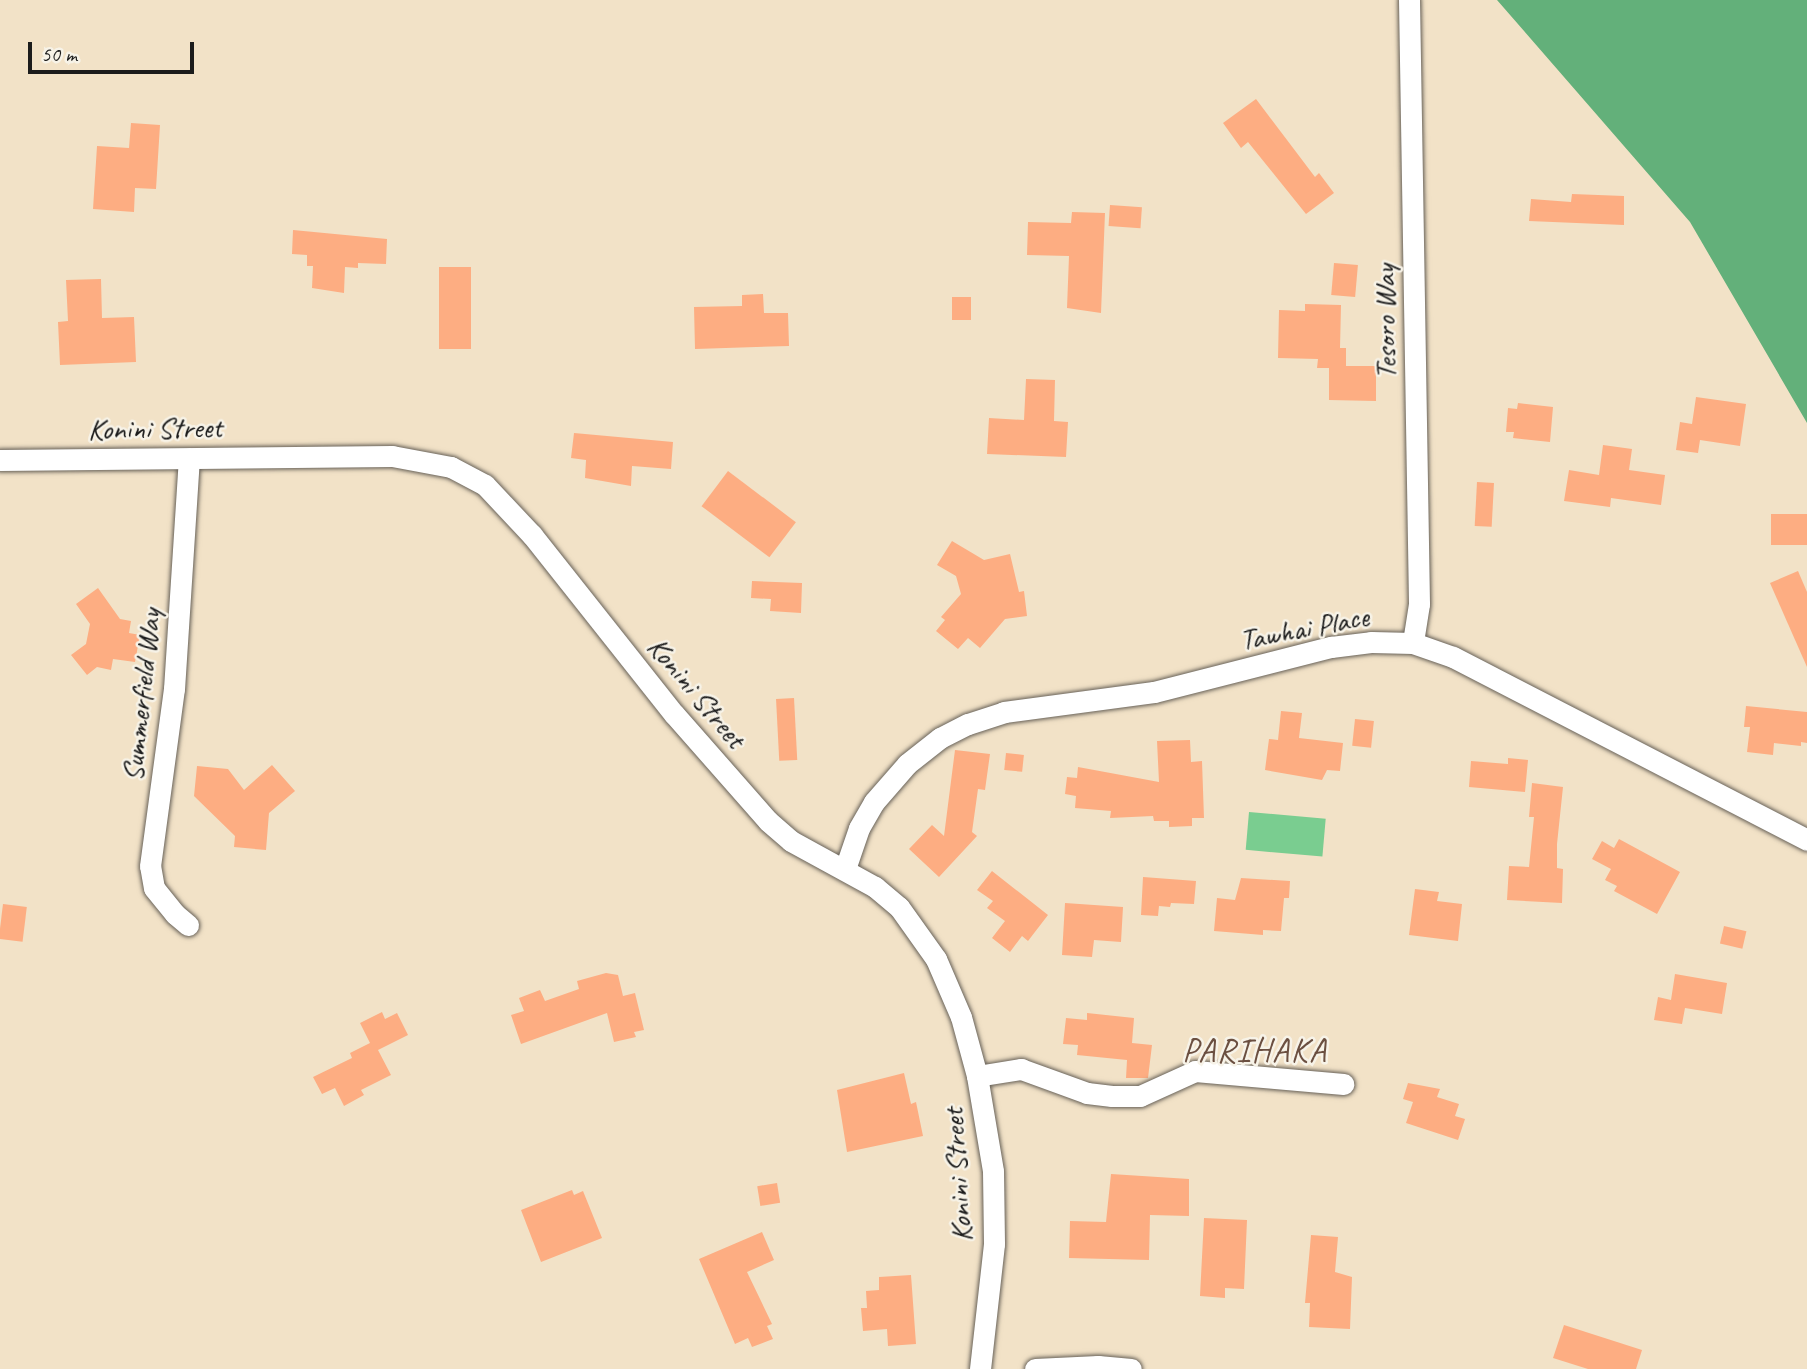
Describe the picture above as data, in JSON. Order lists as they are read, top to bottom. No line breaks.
{"streets":{"street":["Tesoro Way","Konini Street","Tawhai Place","Summerfield Way"]},"crossings":[["Tesoro Way","Tawhai Place"],["Konini Street","Tawhai Place"],["Konini Street","Summerfield Way"]],"districts":["PARIHAKA"],"scale_bar":"50 m"}
